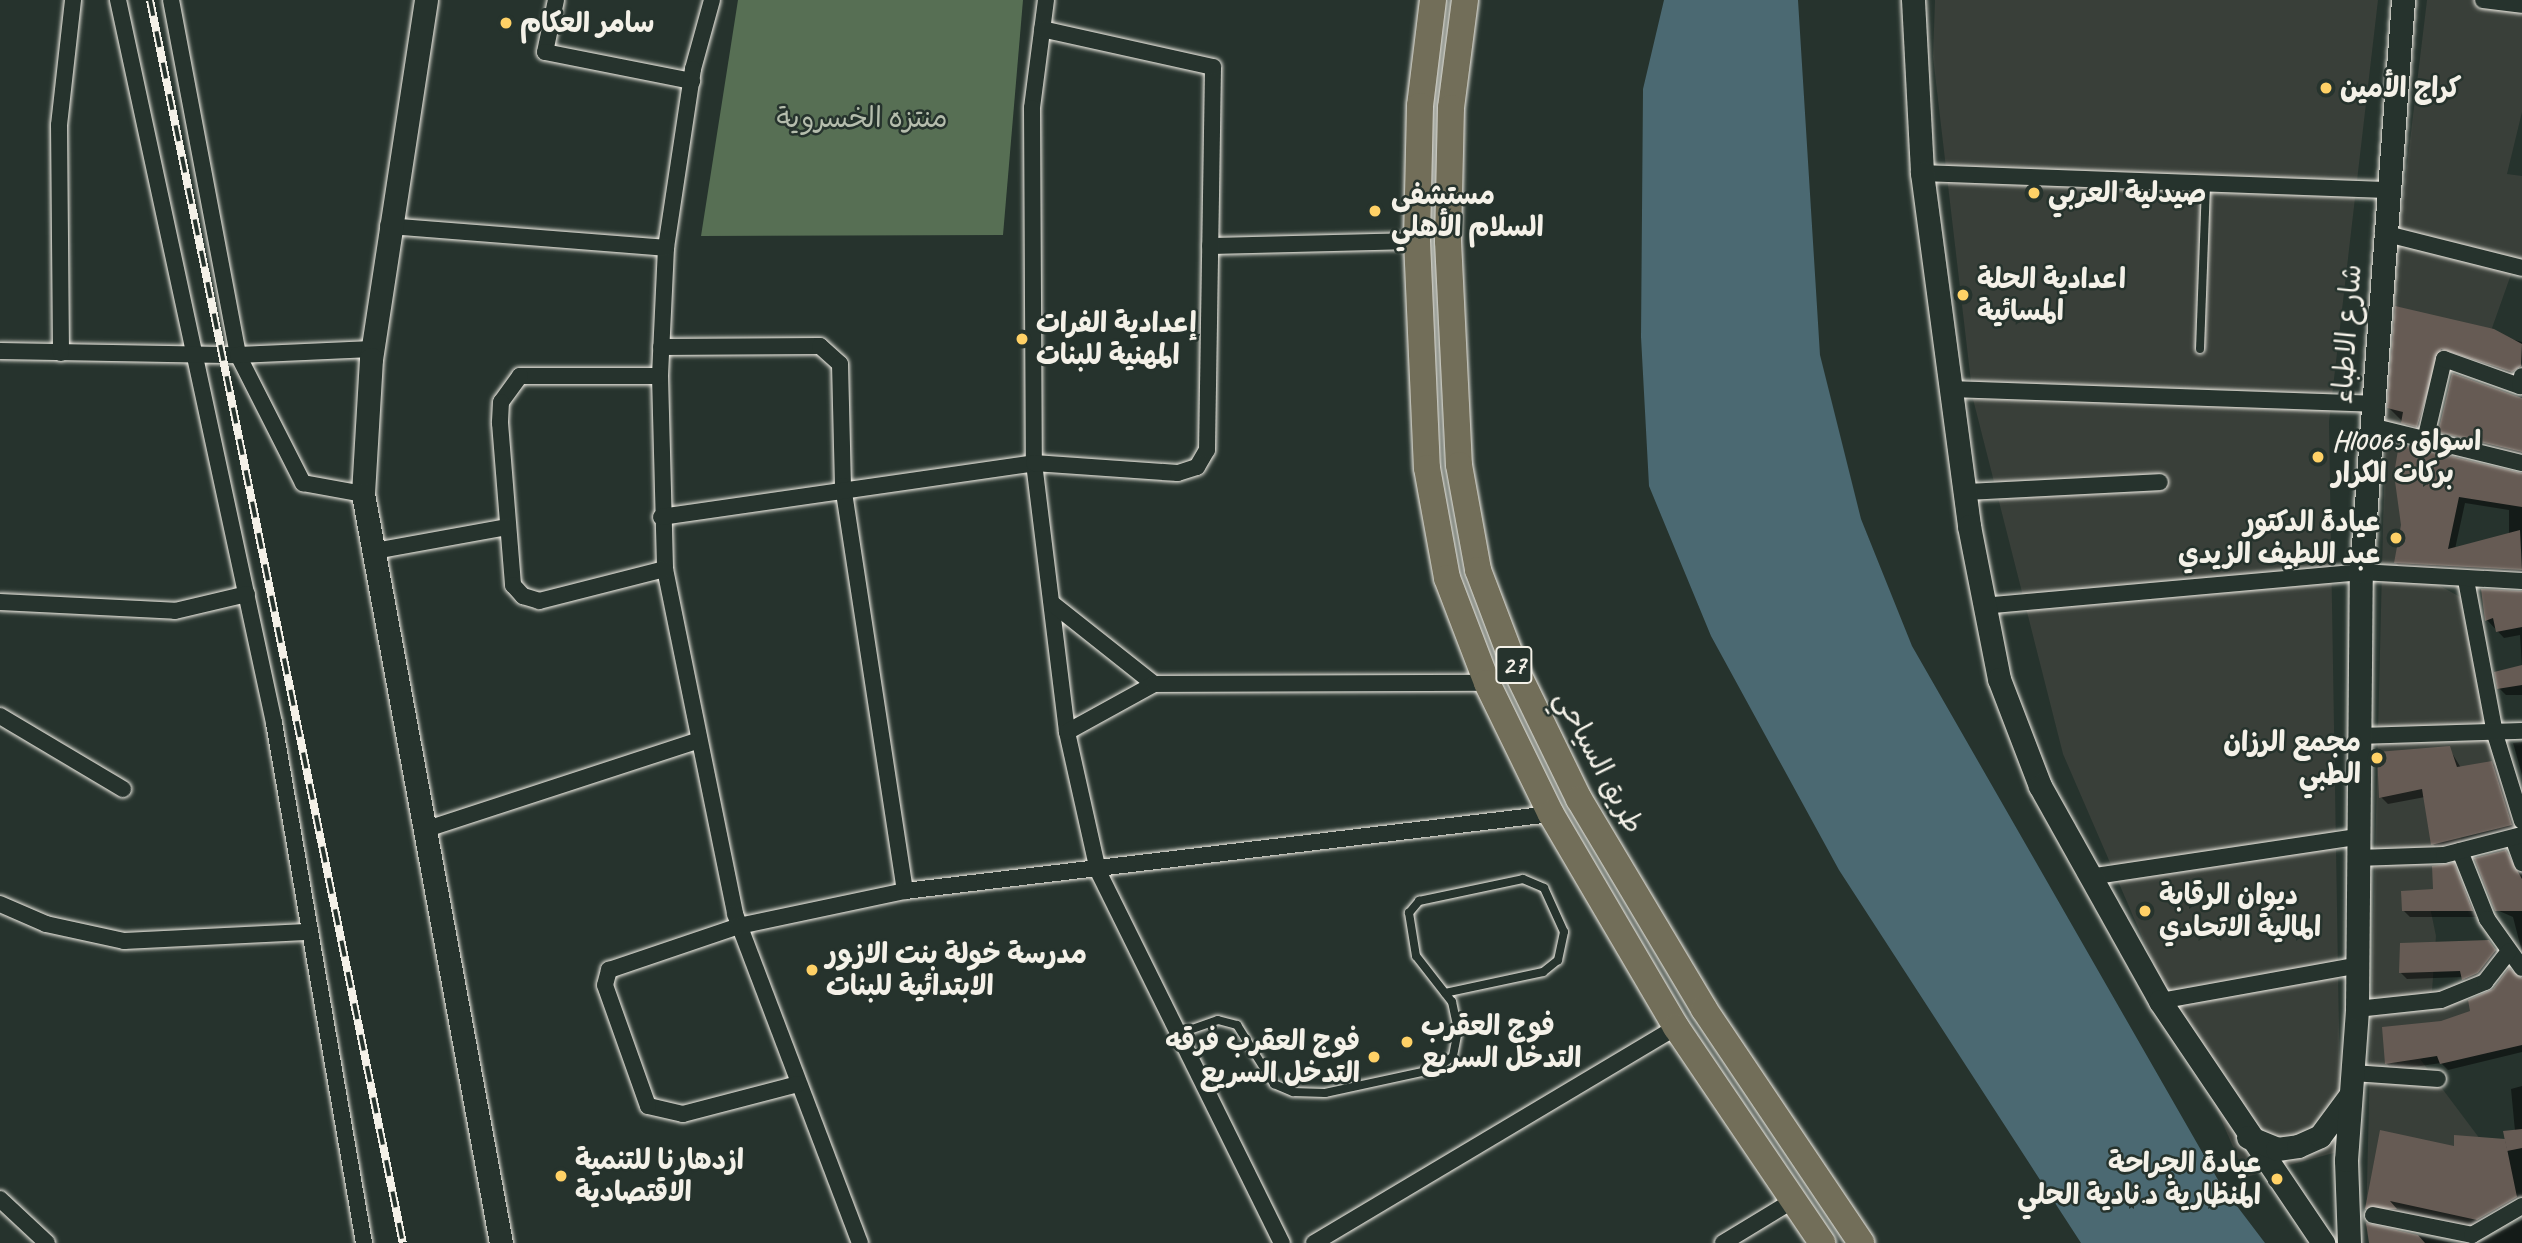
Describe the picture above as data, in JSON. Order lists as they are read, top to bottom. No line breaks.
{"streets":{"main road":["27","طريق السياحي"],"street":["شارع الاطباء"]},"parks":["منتزه الخسروية"],"places":["سامر العكام","كراج الأمين","صيدلية العربي","مستشفى السلام الأهلي","اعدادية الحلة المسائية","إعدادية الفرات المهنية للبنات","Hl0065 اسواق بركات الكرار","عيادة الدكتور عبد اللطيف الزيدي","مجمع الرزان الطبي","ديوان الرقابة المالية الاتحادي","مدرسة خولة بنت الازور الابتدائية للبنات","فوج العقرب التدخل السريع","فوج العقرب فرقه التدخل السريع","ازدهارنا للتنمية الاقتصادية","عيادة الجراحة المنظارية د.نادية الحلي"]}
